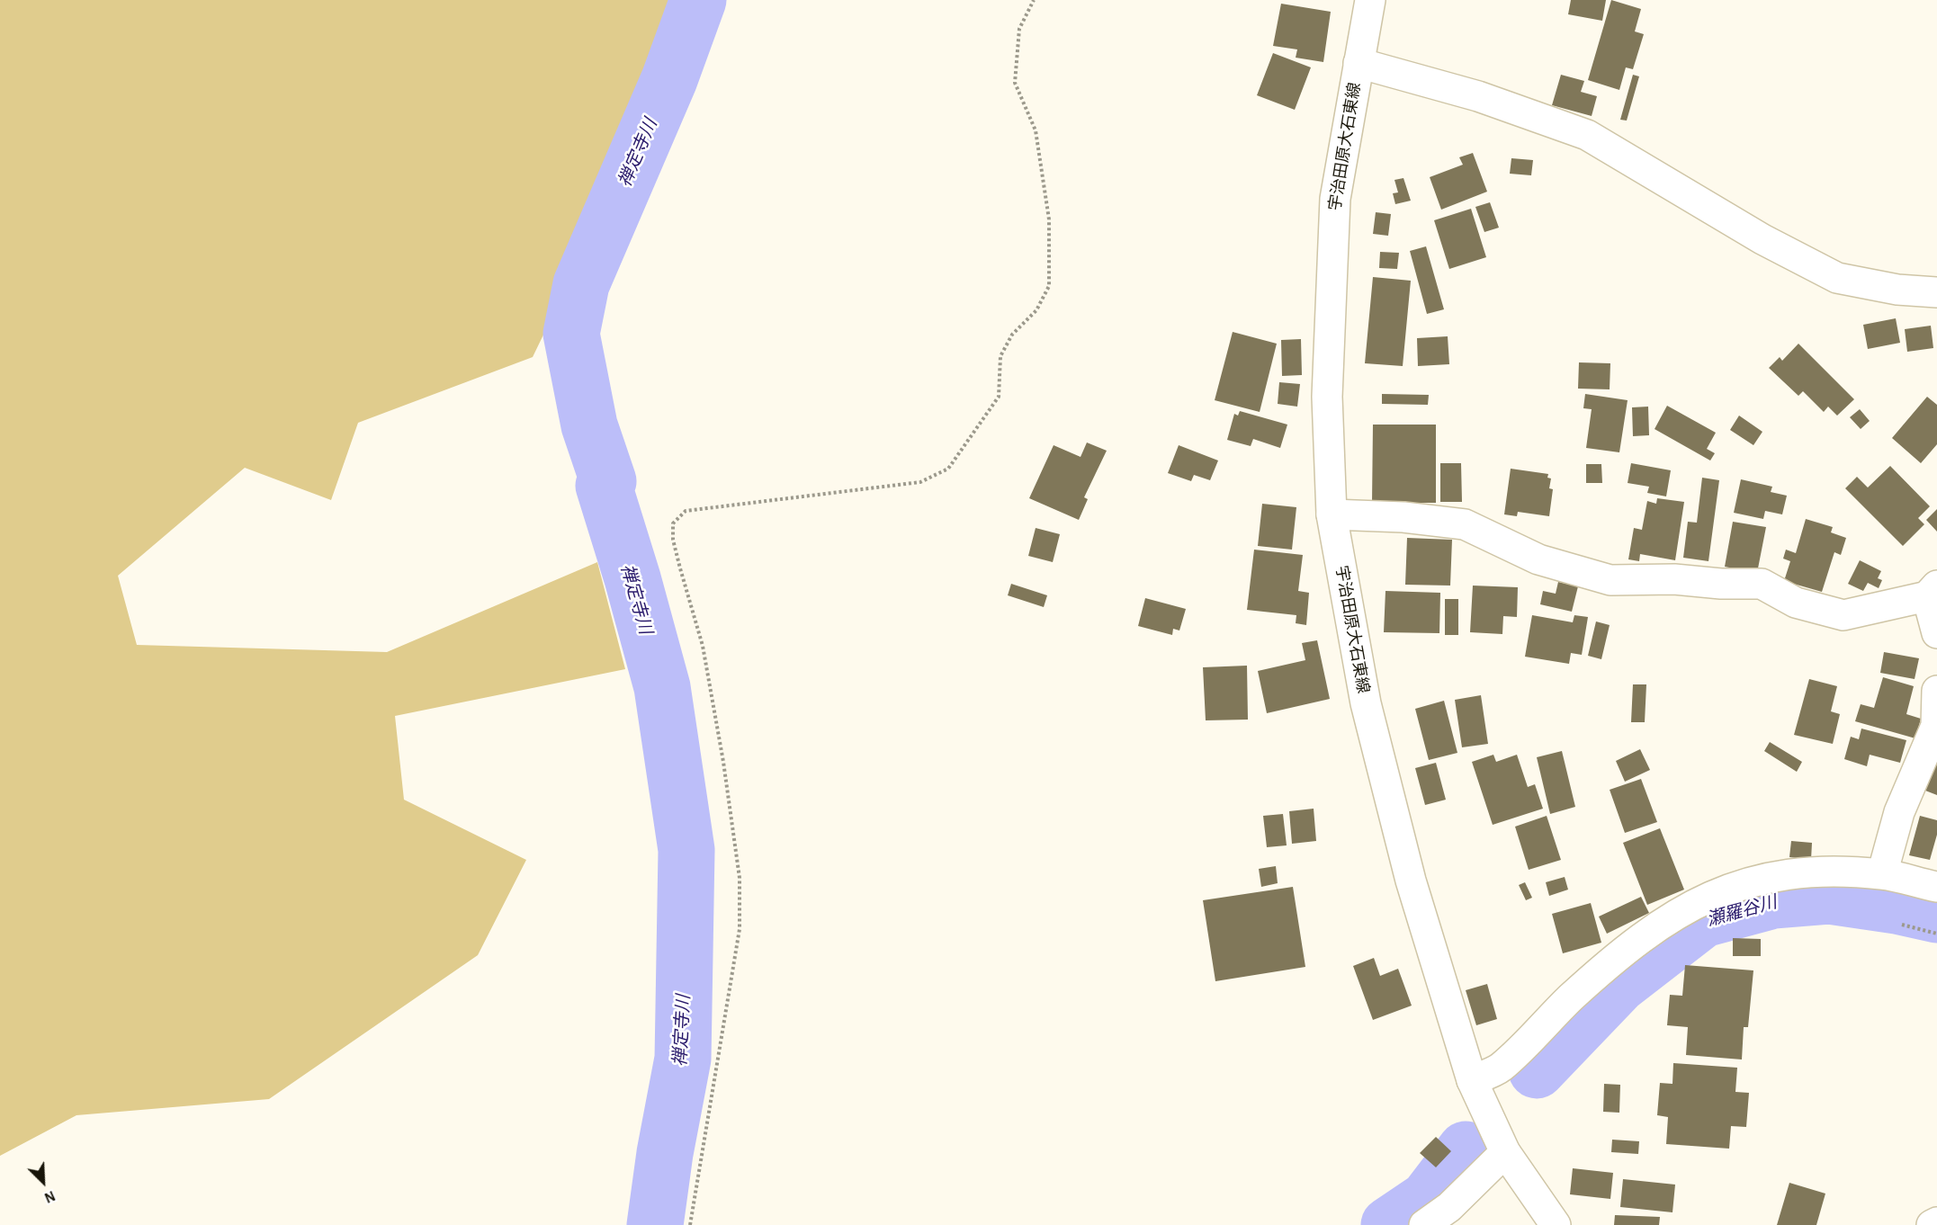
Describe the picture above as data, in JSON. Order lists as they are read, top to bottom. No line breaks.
{"streets":{"street":["宇治田原大石東線"]},"water":["禅定寺川","瀬羅谷川"],"north":"bottom right"}
